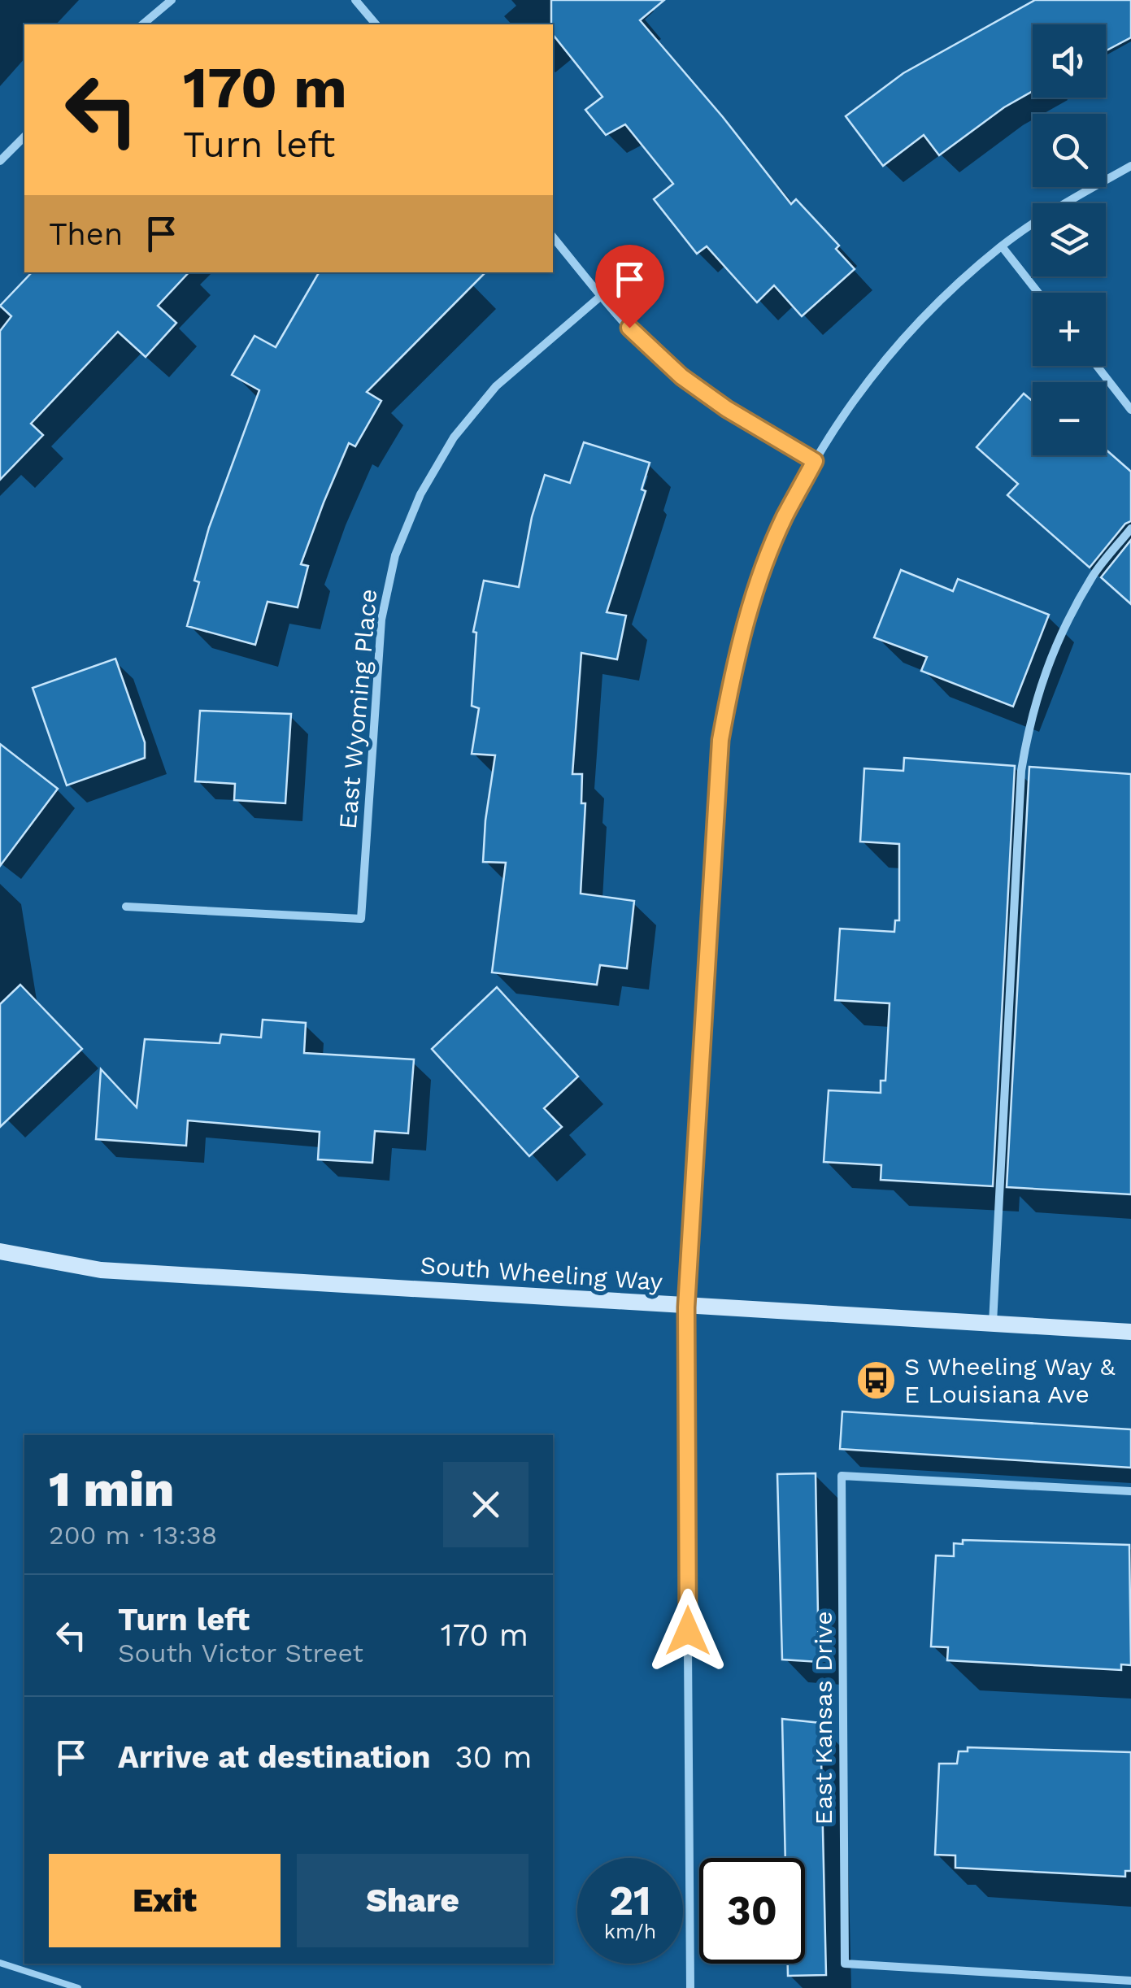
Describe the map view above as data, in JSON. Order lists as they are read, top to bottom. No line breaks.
{"streets":{"street":["East Wyoming Place","South Wheeling Way","East Kansas Drive"]},"places":{"bus stop":["S Wheeling Way & E Louisiana Ave"]},"page":{"map_buttons":["+","−"],"turn":["170 m","Turn left"],"then":"Then","heading":["1 min","200 m · 13:38"],"list":[{"name":"Turn left","note":"South Victor Street","value":"170 m"},{"name":"Arrive at destination","value":"30 m"}],"buttons":["Exit","Share"],"speed":"21 km/h","limit":"30"}}
